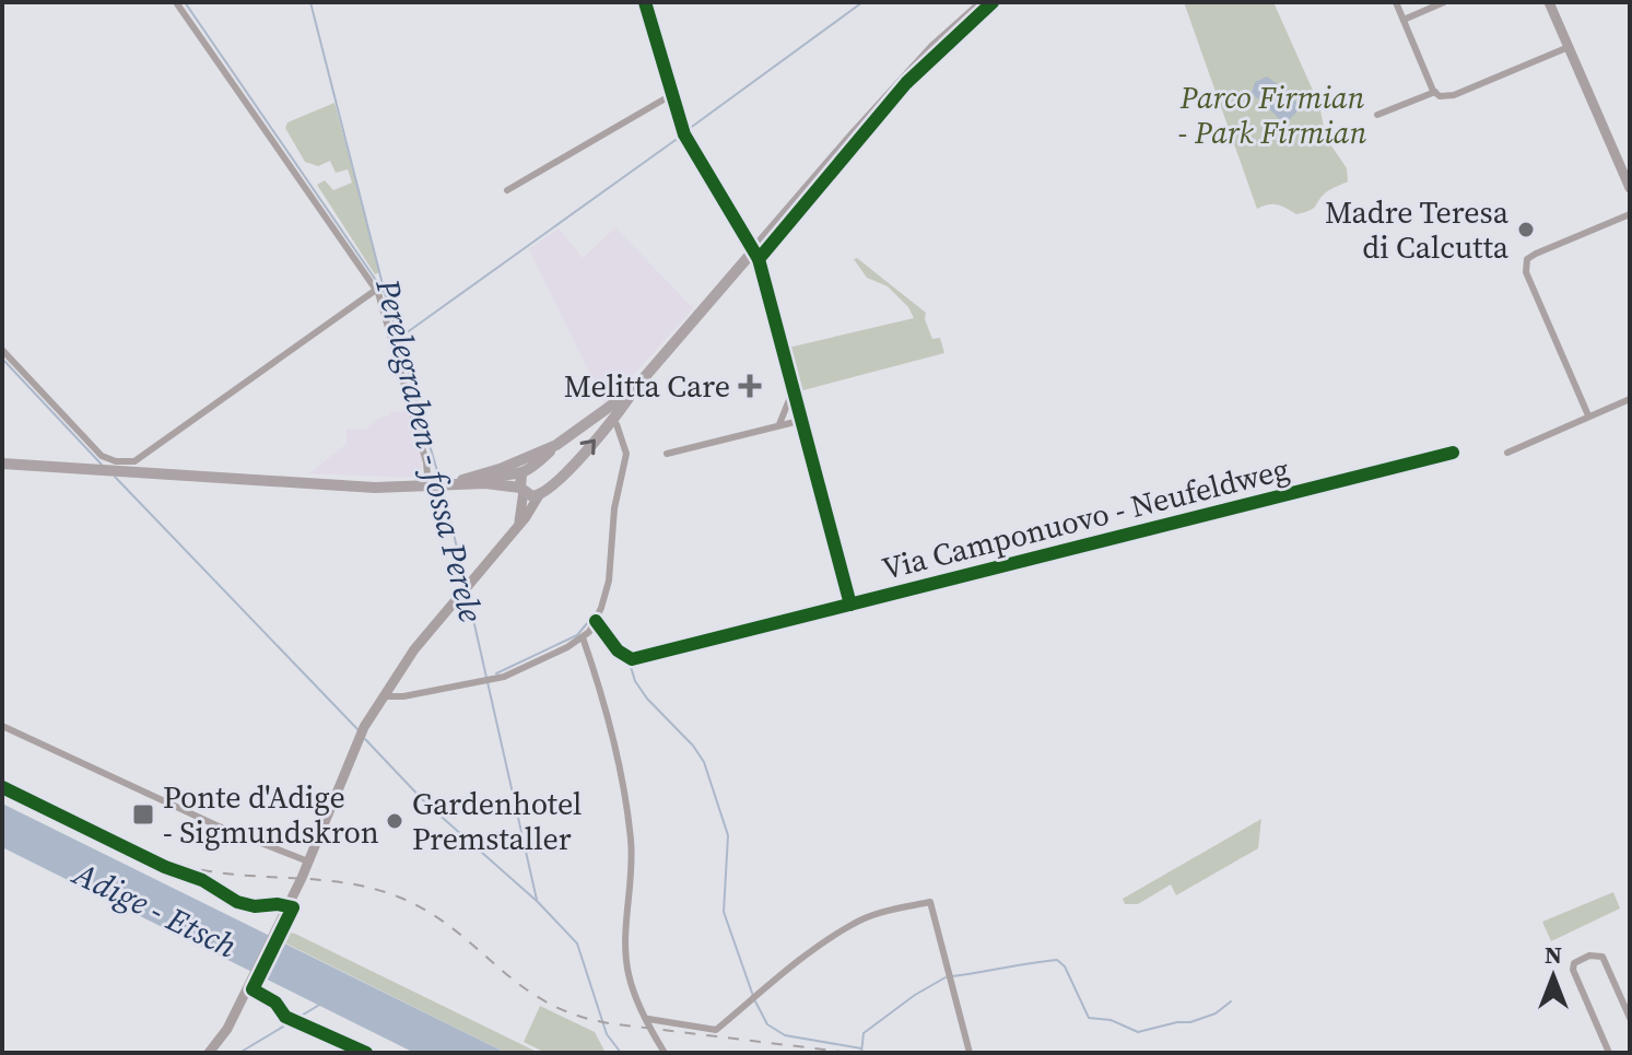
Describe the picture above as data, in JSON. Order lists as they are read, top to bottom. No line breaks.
{"streets":{"street":["Via Camponuovo - Neufeldweg"]},"water":["Perelegraben - fossa Perele","Adige - Etsch"],"parks":["Parco Firmian - Park Firmian"],"places":{"other":["Madre Teresa di Calcutta","Gardenhotel Premstaller"],"health":["Melitta Care"],"transit":["Ponte d'Adige - Sigmundskron"]},"north":"top"}
